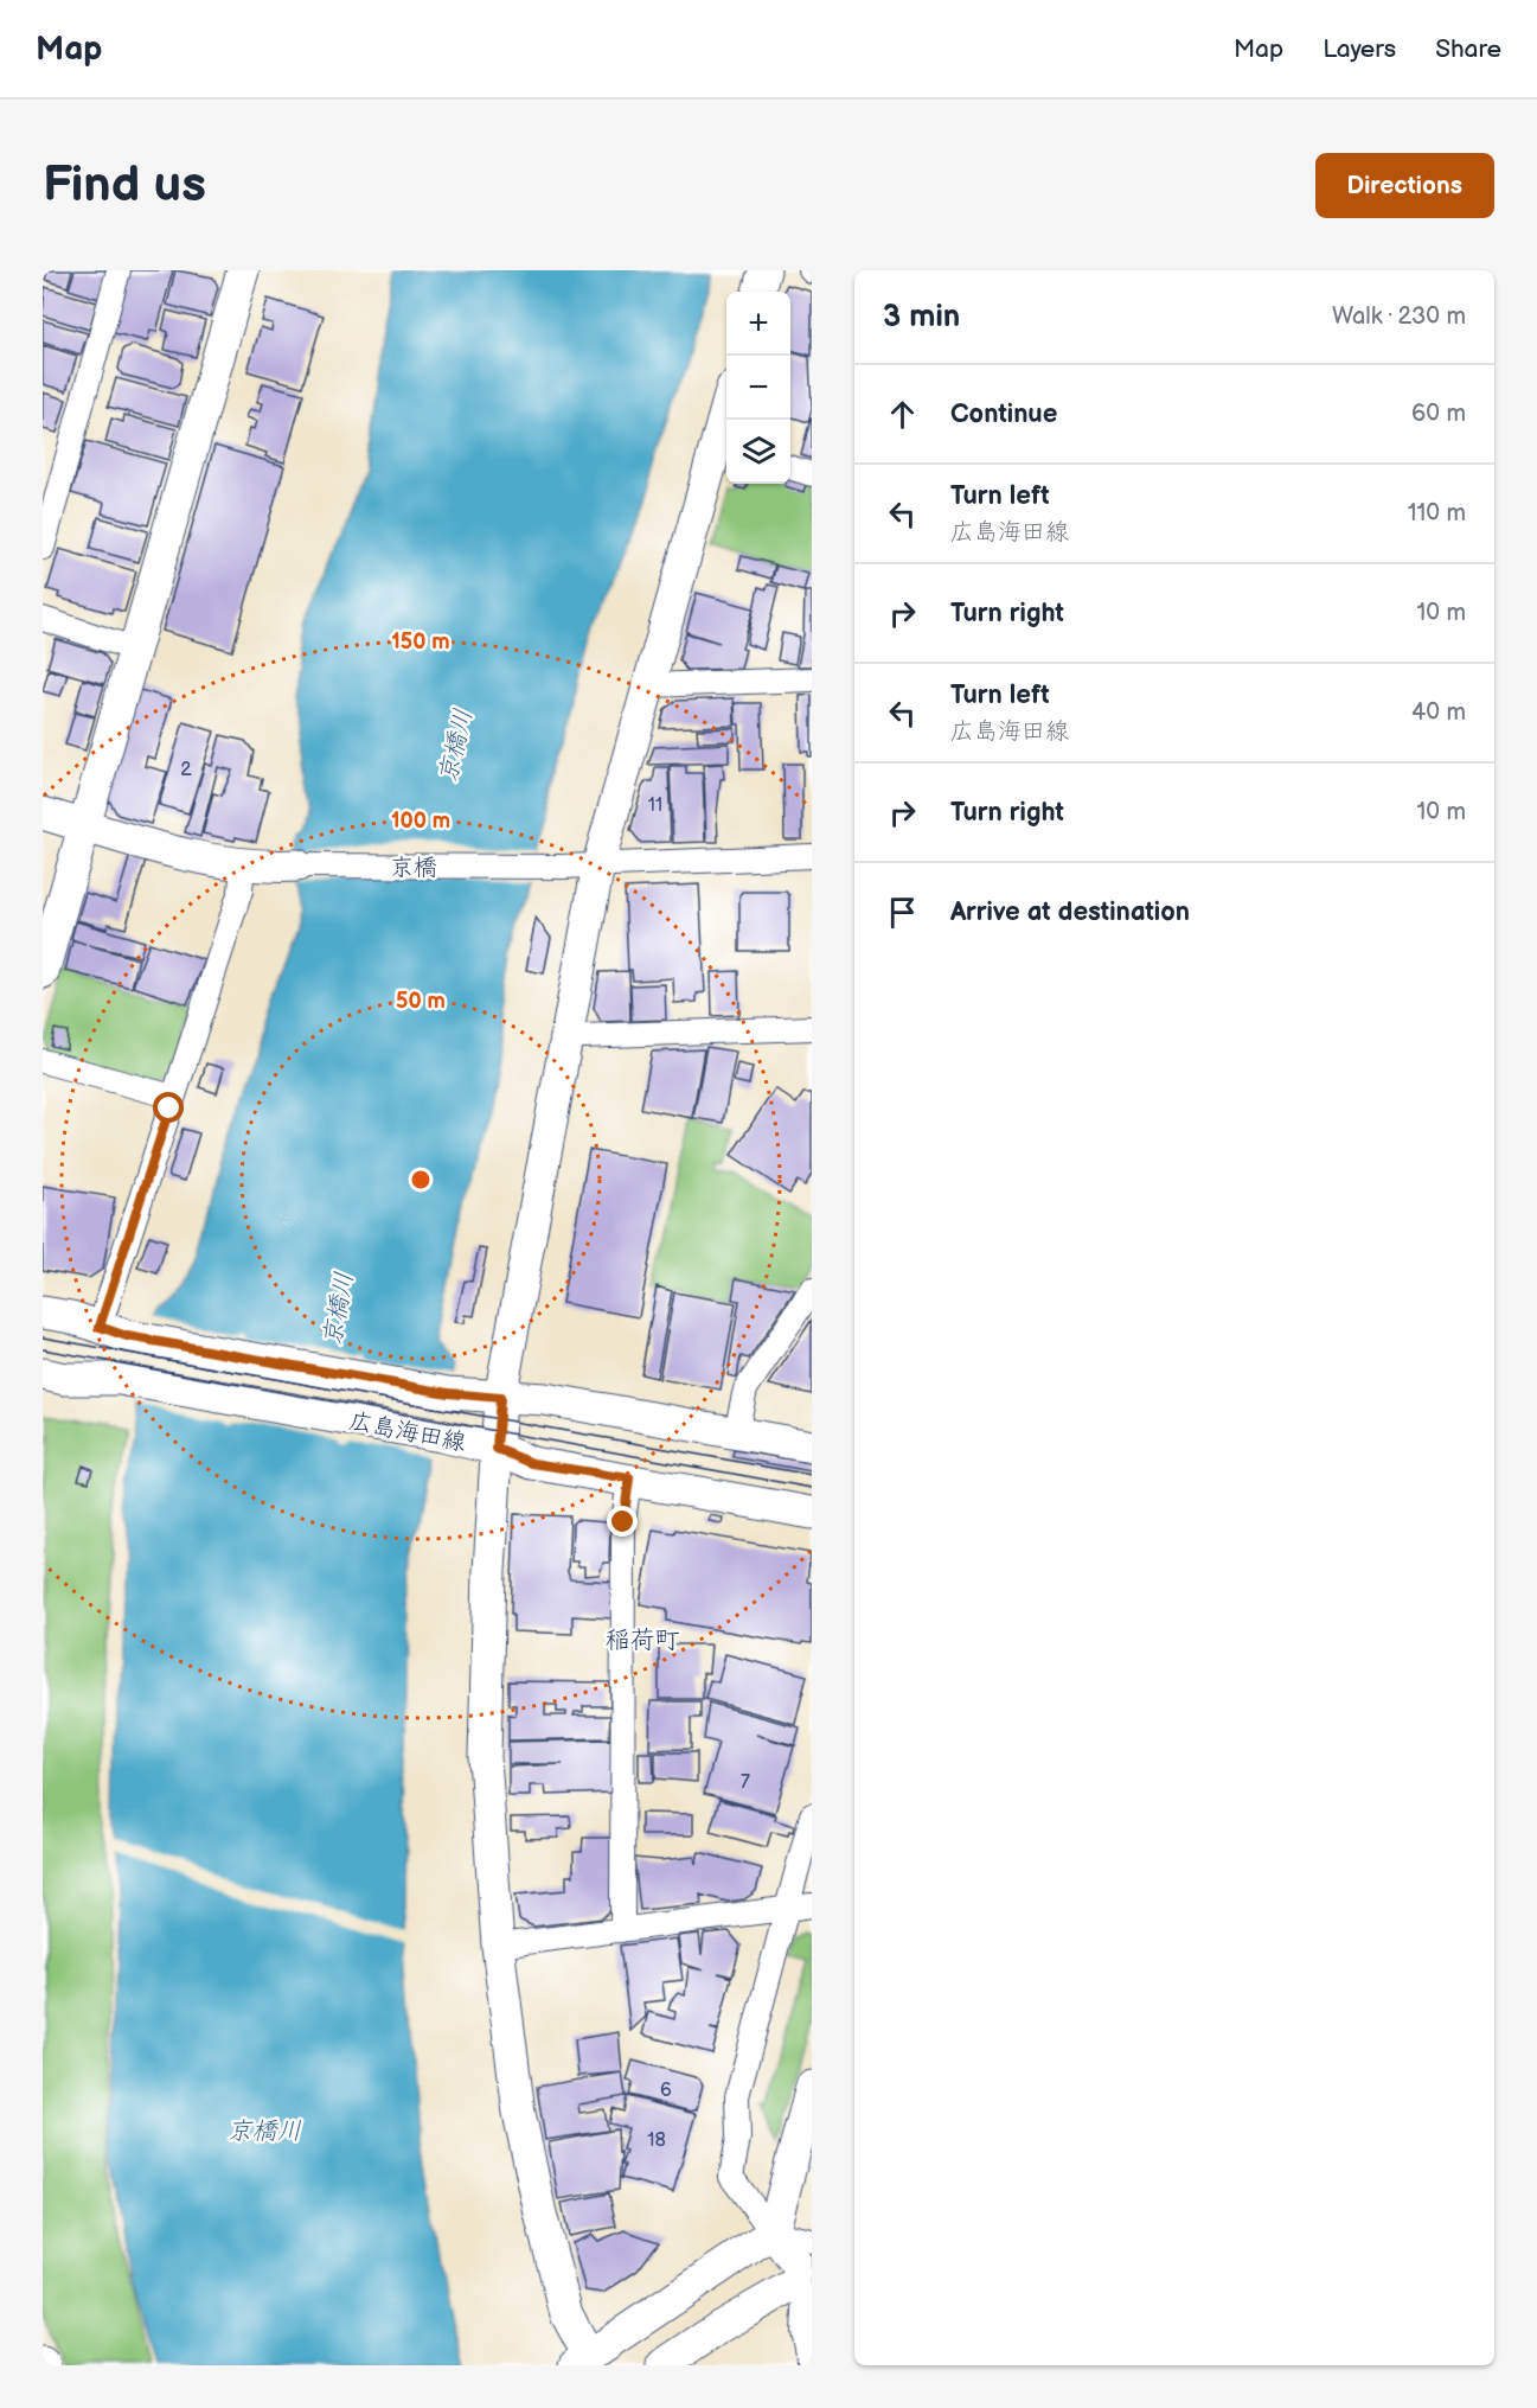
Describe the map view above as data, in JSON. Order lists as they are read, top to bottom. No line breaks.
{"streets":{"street":["京橋","広島海田線"]},"districts":["稲荷町"],"water":["京橋川"],"house_numbers":["2","11","7","6","18"],"page":{"header":"Map","nav":["Map","Layers","Share"],"buttons":"Directions","title":"Find us","heading":["3 min","Walk · 230 m"],"map_buttons":["+","−"],"list":[["Continue","60 m"],["Turn left","広島海田線","110 m"],["Turn right","10 m"],["Turn left","広島海田線","40 m"],["Turn right","10 m"],"Arrive at destination"]},"rings":["150 m","100 m","50 m"]}
